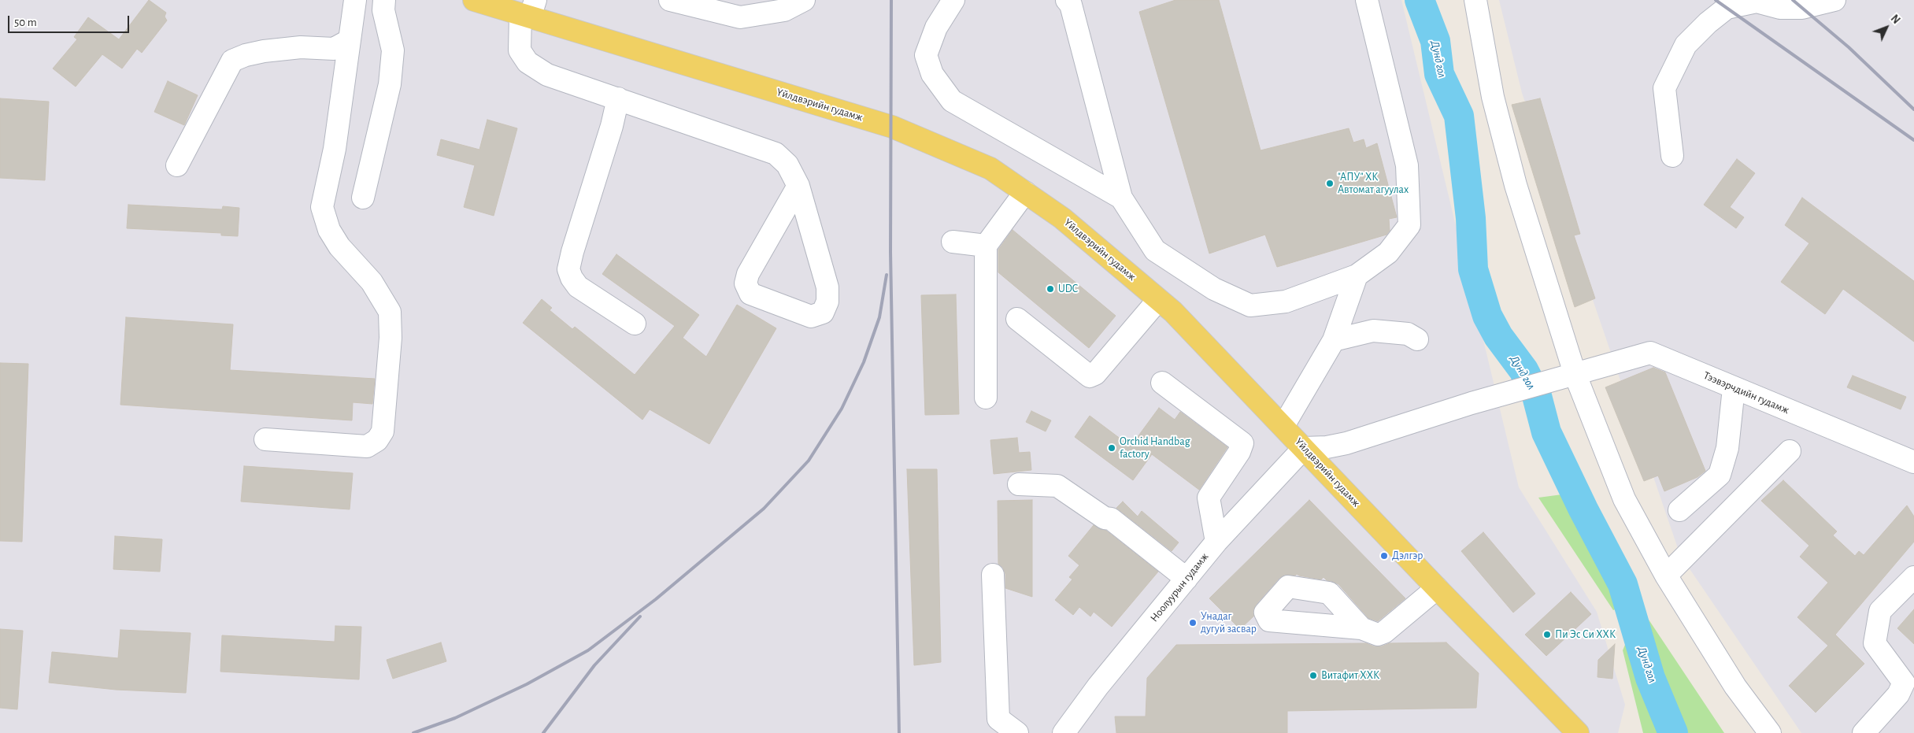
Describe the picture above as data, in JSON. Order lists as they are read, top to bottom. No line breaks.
{"streets":{"main road":["Yйлдвэрийн гудамж"],"street":["Тээвэрчдийн гудамж","Ноолуурын гудамж"]},"crossings":[["Yйлдвэрийн гудамж","Тээвэрчдийн гудамж"],["Yйлдвэрийн гудамж","Ноолуурын гудамж"],["Тээвэрчдийн гудамж","Ноолуурын гудамж"]],"water":["Дунд гол"],"places":["\"АПУ\" ХК Автомат агуулах","UDC","Orchid Handbag factory","Дэлгэр","Унадаг дугуй засвар","Пи Эс Си ХХК","Витафит ХХК"],"scale_bar":"50 m","north":"top right"}
